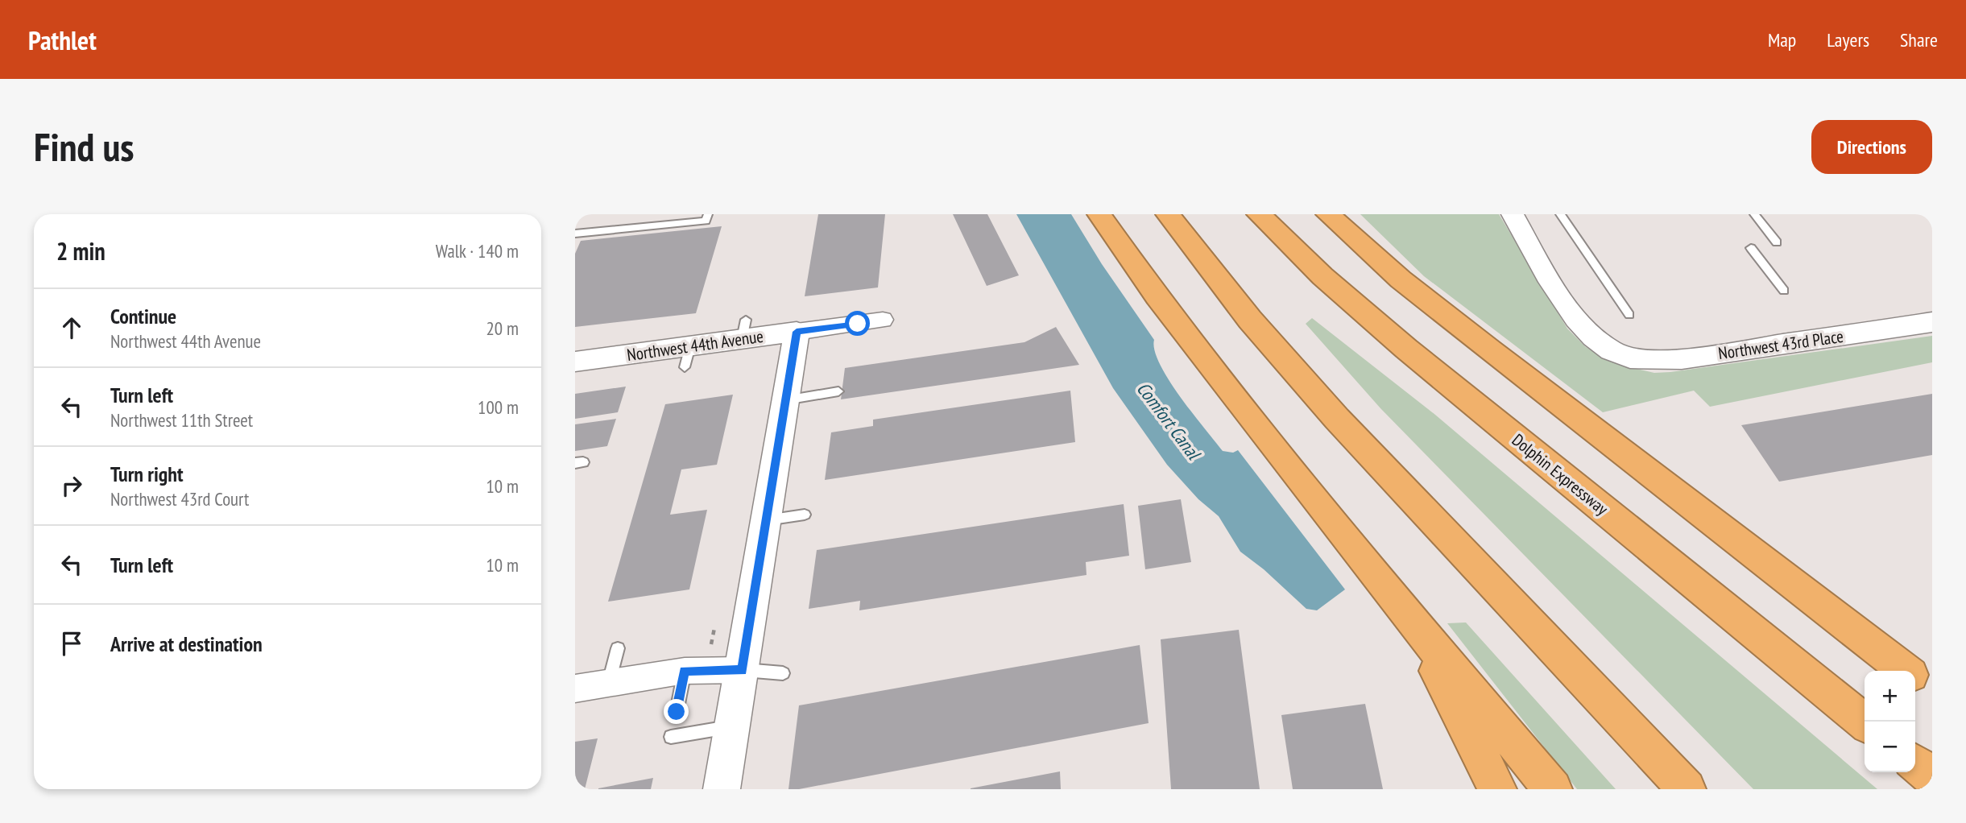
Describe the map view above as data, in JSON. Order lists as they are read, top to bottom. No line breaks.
{"streets":{"highway":["Dolphin Expressway"],"street":["Northwest 43rd Place","Northwest 44th Avenue"]},"water":["Comfort Canal"],"page":{"header":"Pathlet","nav":["Map","Layers","Share"],"buttons":"Directions","title":"Find us","heading":["2 min","Walk · 140 m"],"list":[["Continue","Northwest 44th Avenue","20 m"],["Turn left","Northwest 11th Street","100 m"],["Turn right","Northwest 43rd Court","10 m"],["Turn left","10 m"],"Arrive at destination"],"map_buttons":["+","−"]}}
